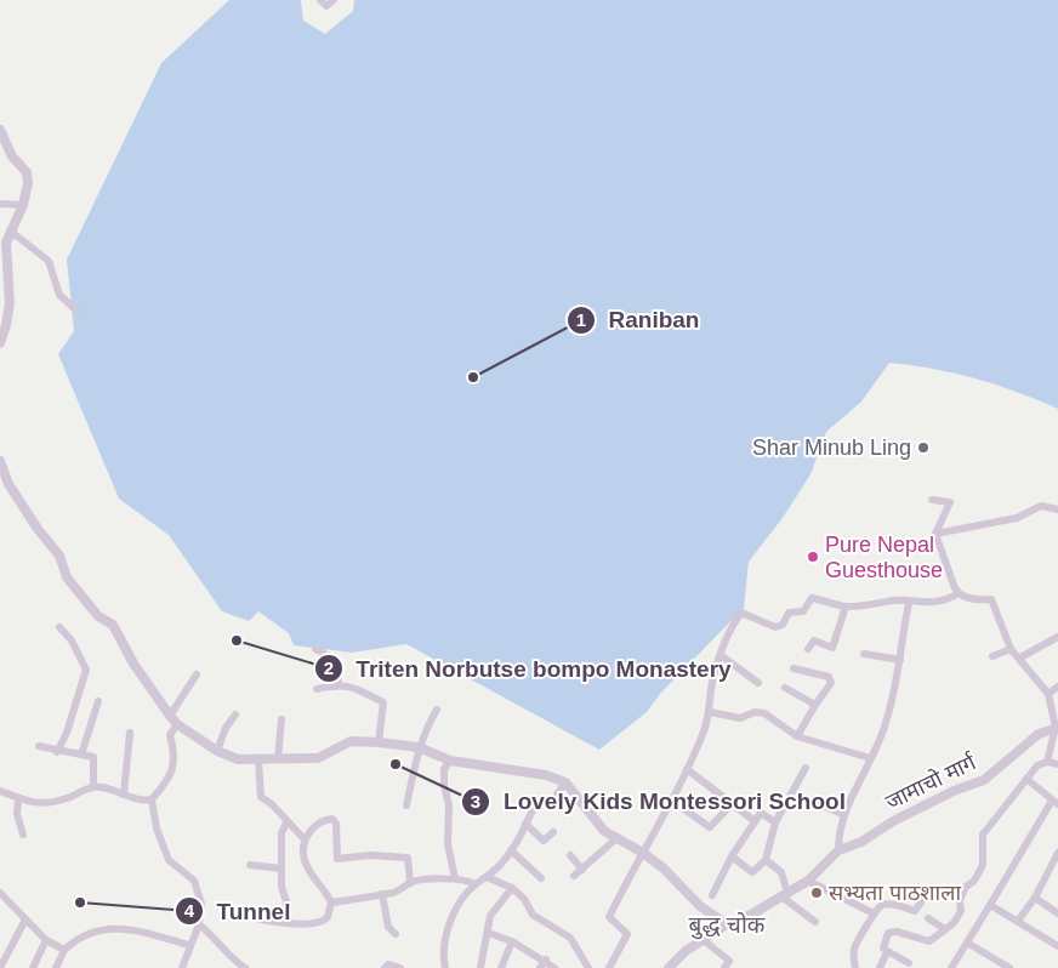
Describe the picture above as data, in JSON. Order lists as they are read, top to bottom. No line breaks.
{"streets":{"street":["जामाचो मार्ग"]},"districts":["बुद्ध चोक"],"places":["Raniban","Shar Minub Ling","Pure Nepal Guesthouse","Triten Norbutse bompo Monastery","Lovely Kids Montessori School","सभ्यता पाठशाला","Tunnel"]}
